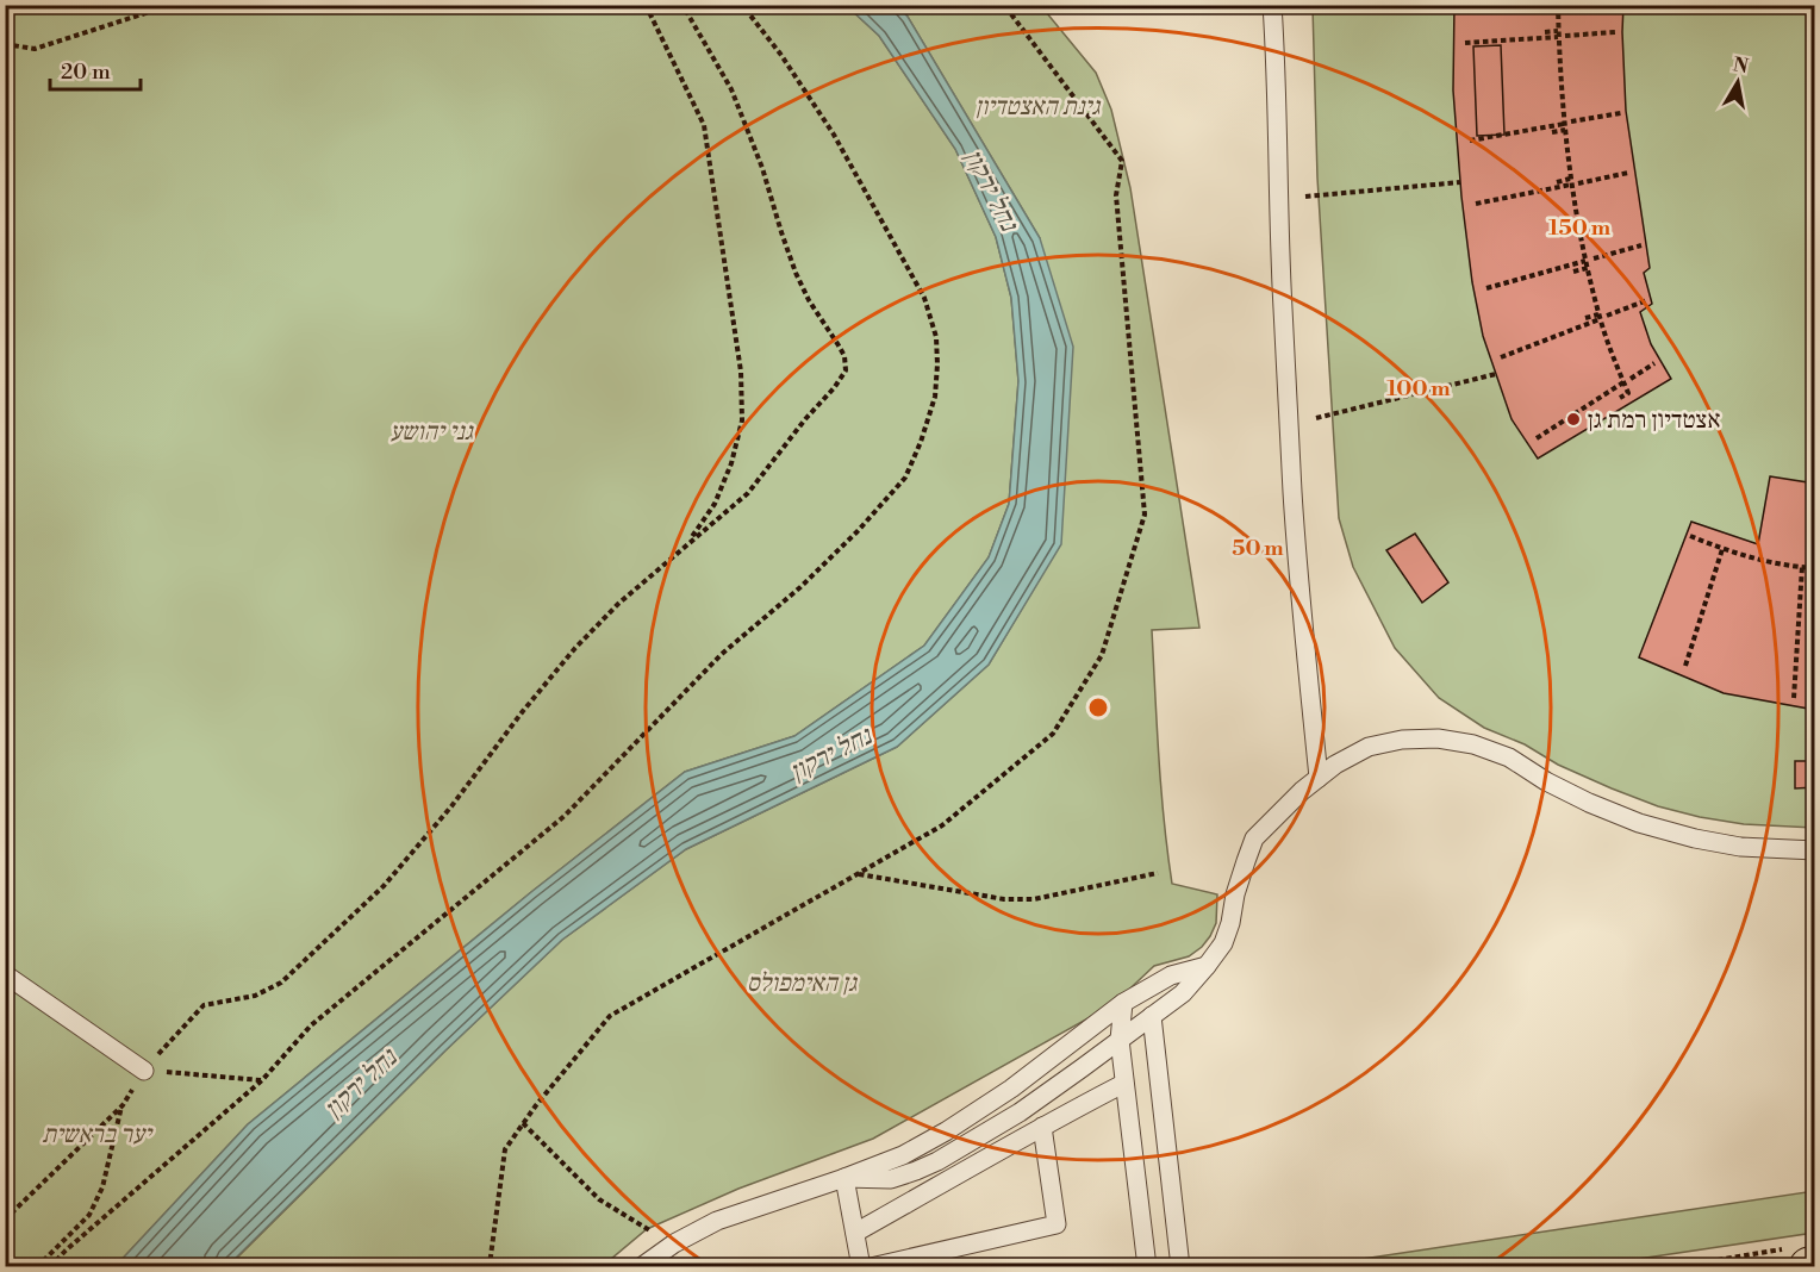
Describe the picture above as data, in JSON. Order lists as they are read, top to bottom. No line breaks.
{"water":["נחל ירקון"],"parks":["גינת האצטדיון","גני יהושע","גן האימפולס","יער בראשית"],"places":["אצטדיון רמת גן"],"scale_bar":"20 m","north":"top","rings":["150 m","100 m","50 m"]}
